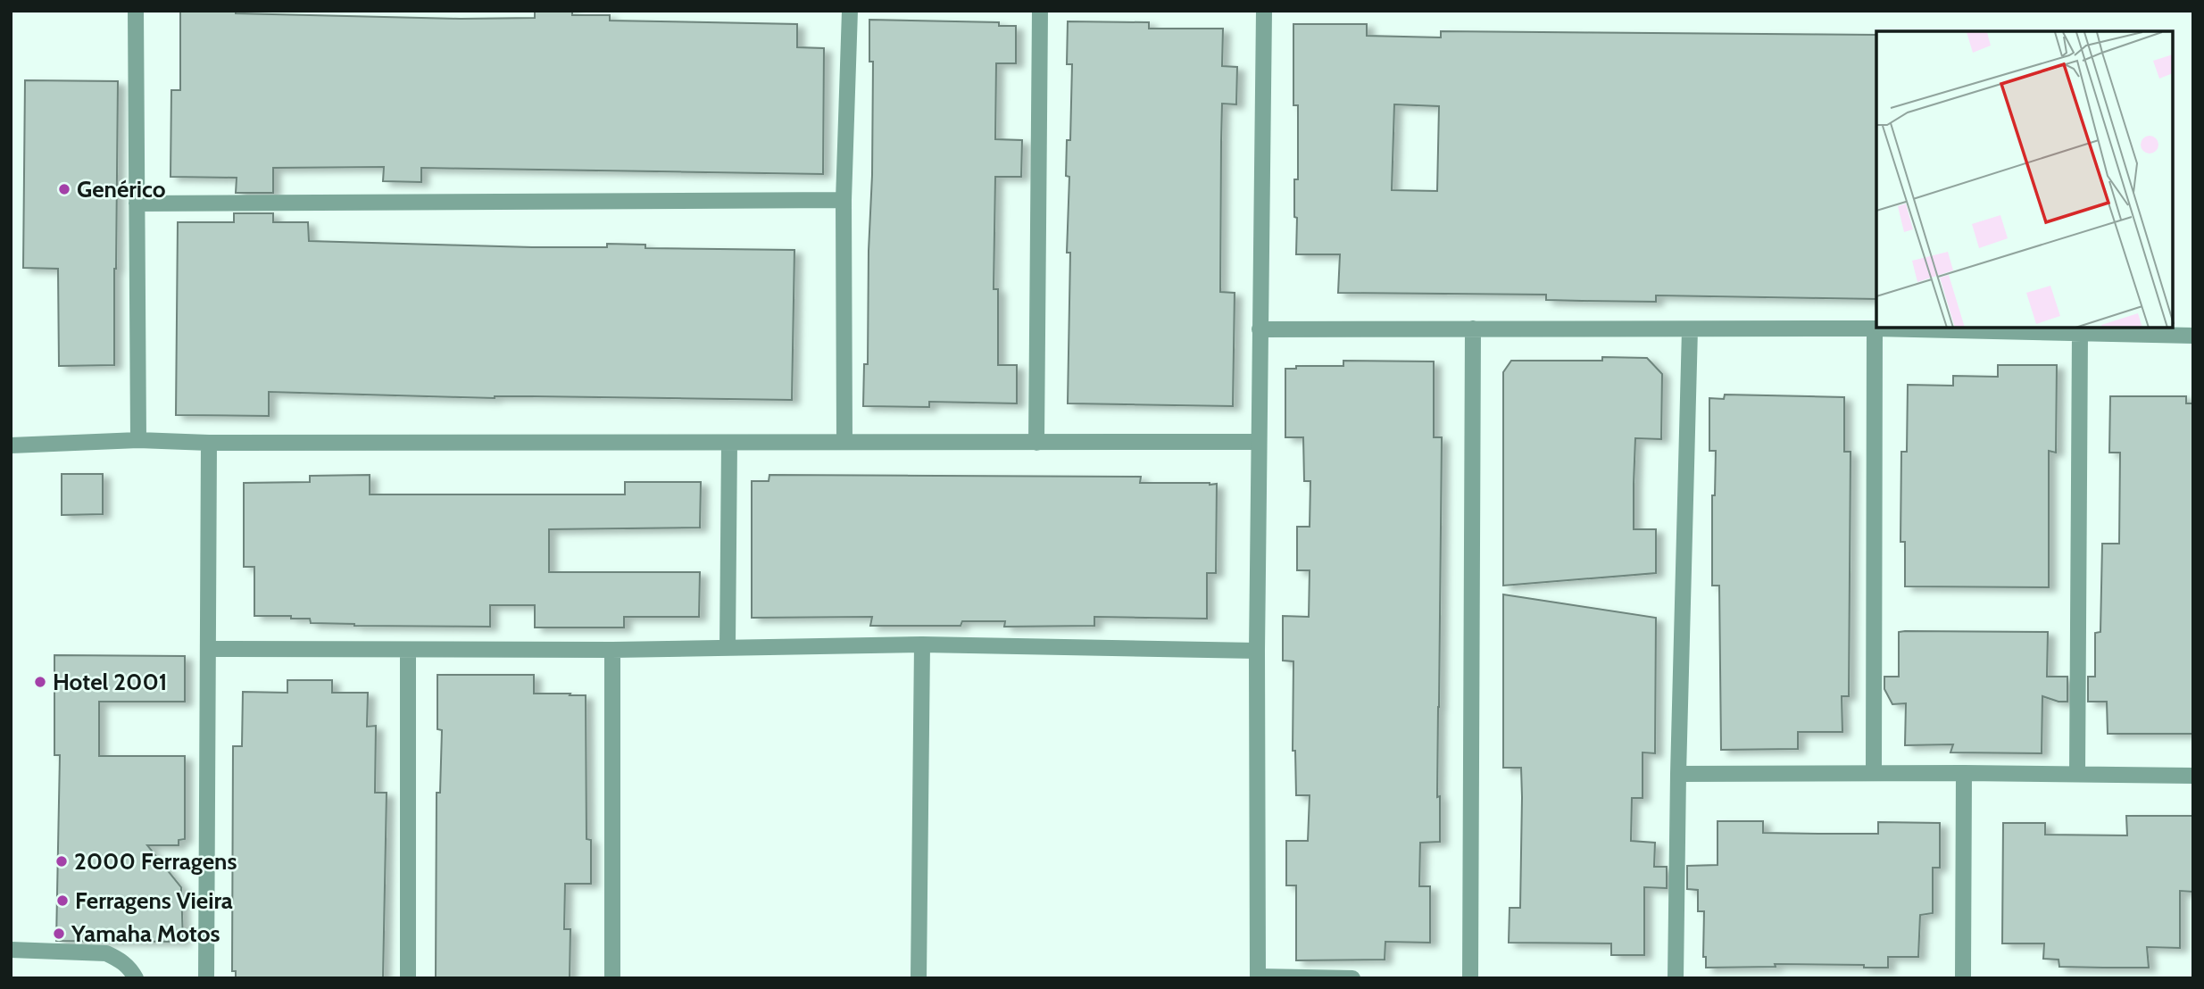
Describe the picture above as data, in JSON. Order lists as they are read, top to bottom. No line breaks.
{"places":["Genérico","Hotel 2001","2000 Ferragens","Ferragens Vieira","Yamaha Motos"]}
